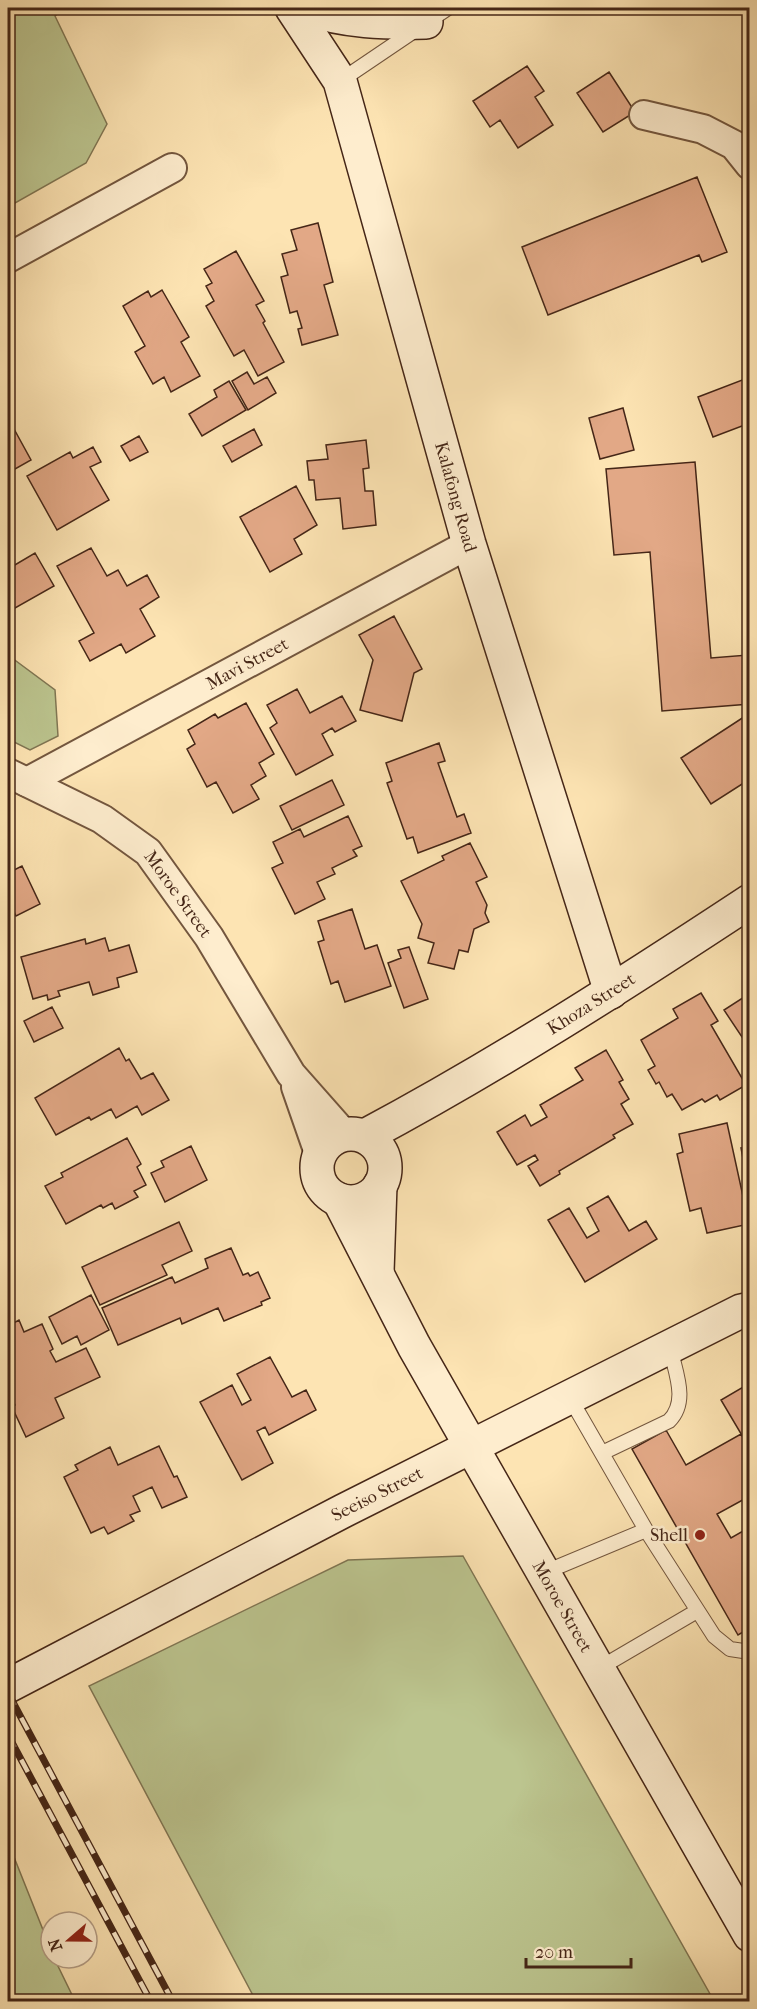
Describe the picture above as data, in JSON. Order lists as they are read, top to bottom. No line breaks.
{"streets":{"street":["Kalafong Road","Mavi Street","Moroe Street","Khoza Street","Seeiso Street"]},"crossings":[["Kalafong Road","Mavi Street"],["Kalafong Road","Khoza Street"],["Mavi Street","Moroe Street"],["Moroe Street","Khoza Street"],["Moroe Street","Seeiso Street"]],"places":["Shell"],"scale_bar":"20 m","north":"left"}
